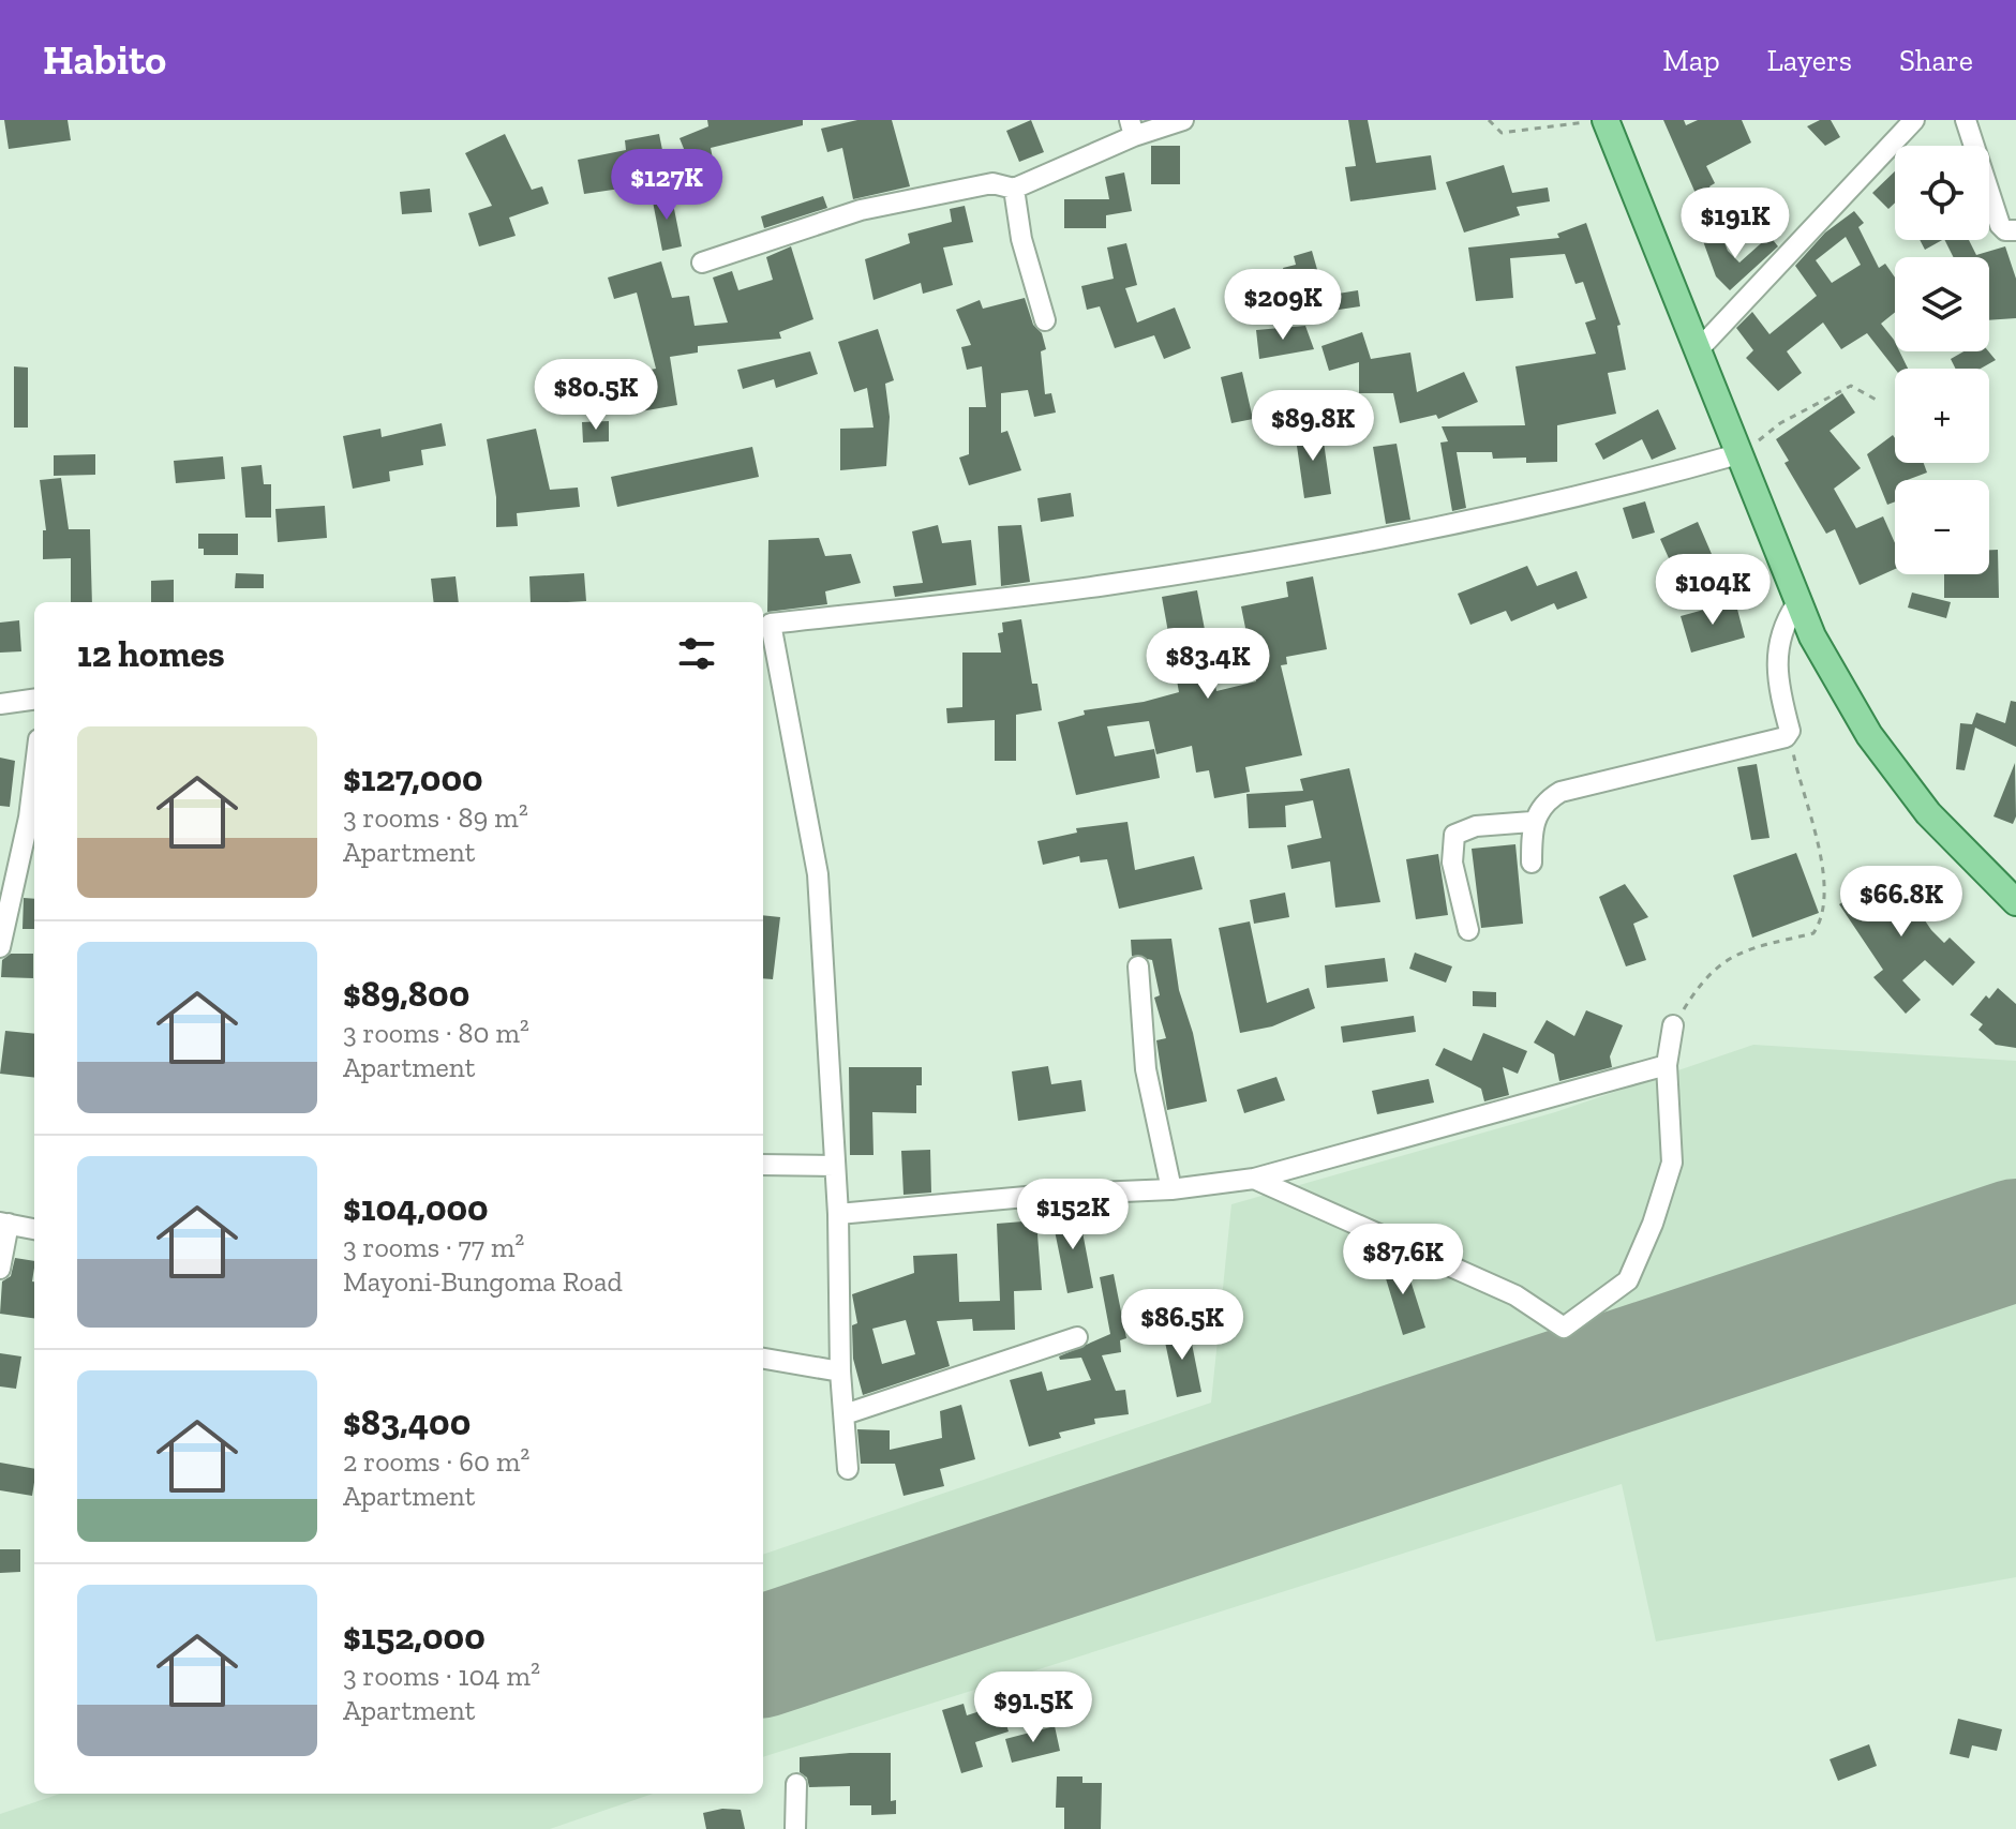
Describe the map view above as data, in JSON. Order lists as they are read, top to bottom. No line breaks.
{"page":{"header":"Habito","nav":["Map","Layers","Share"],"map_buttons":["+","−"],"price":["$127K","$191K","$209K","$80.5K","$89.8K","$104K","$83.4K","$66.8K","$152K","$87.6K","$86.5K","$91.5K"],"heading":"12 homes","list":[{"name":"$127,000","note":"3 rooms · 89 m² · Apartment"},{"name":"$89,800","note":"3 rooms · 80 m² · Apartment"},{"name":"$104,000","note":"3 rooms · 77 m² · Mayoni-Bungoma Road"},{"name":"$83,400","note":"2 rooms · 60 m² · Apartment"},{"name":"$152,000","note":"3 rooms · 104 m² · Apartment"}]}}
